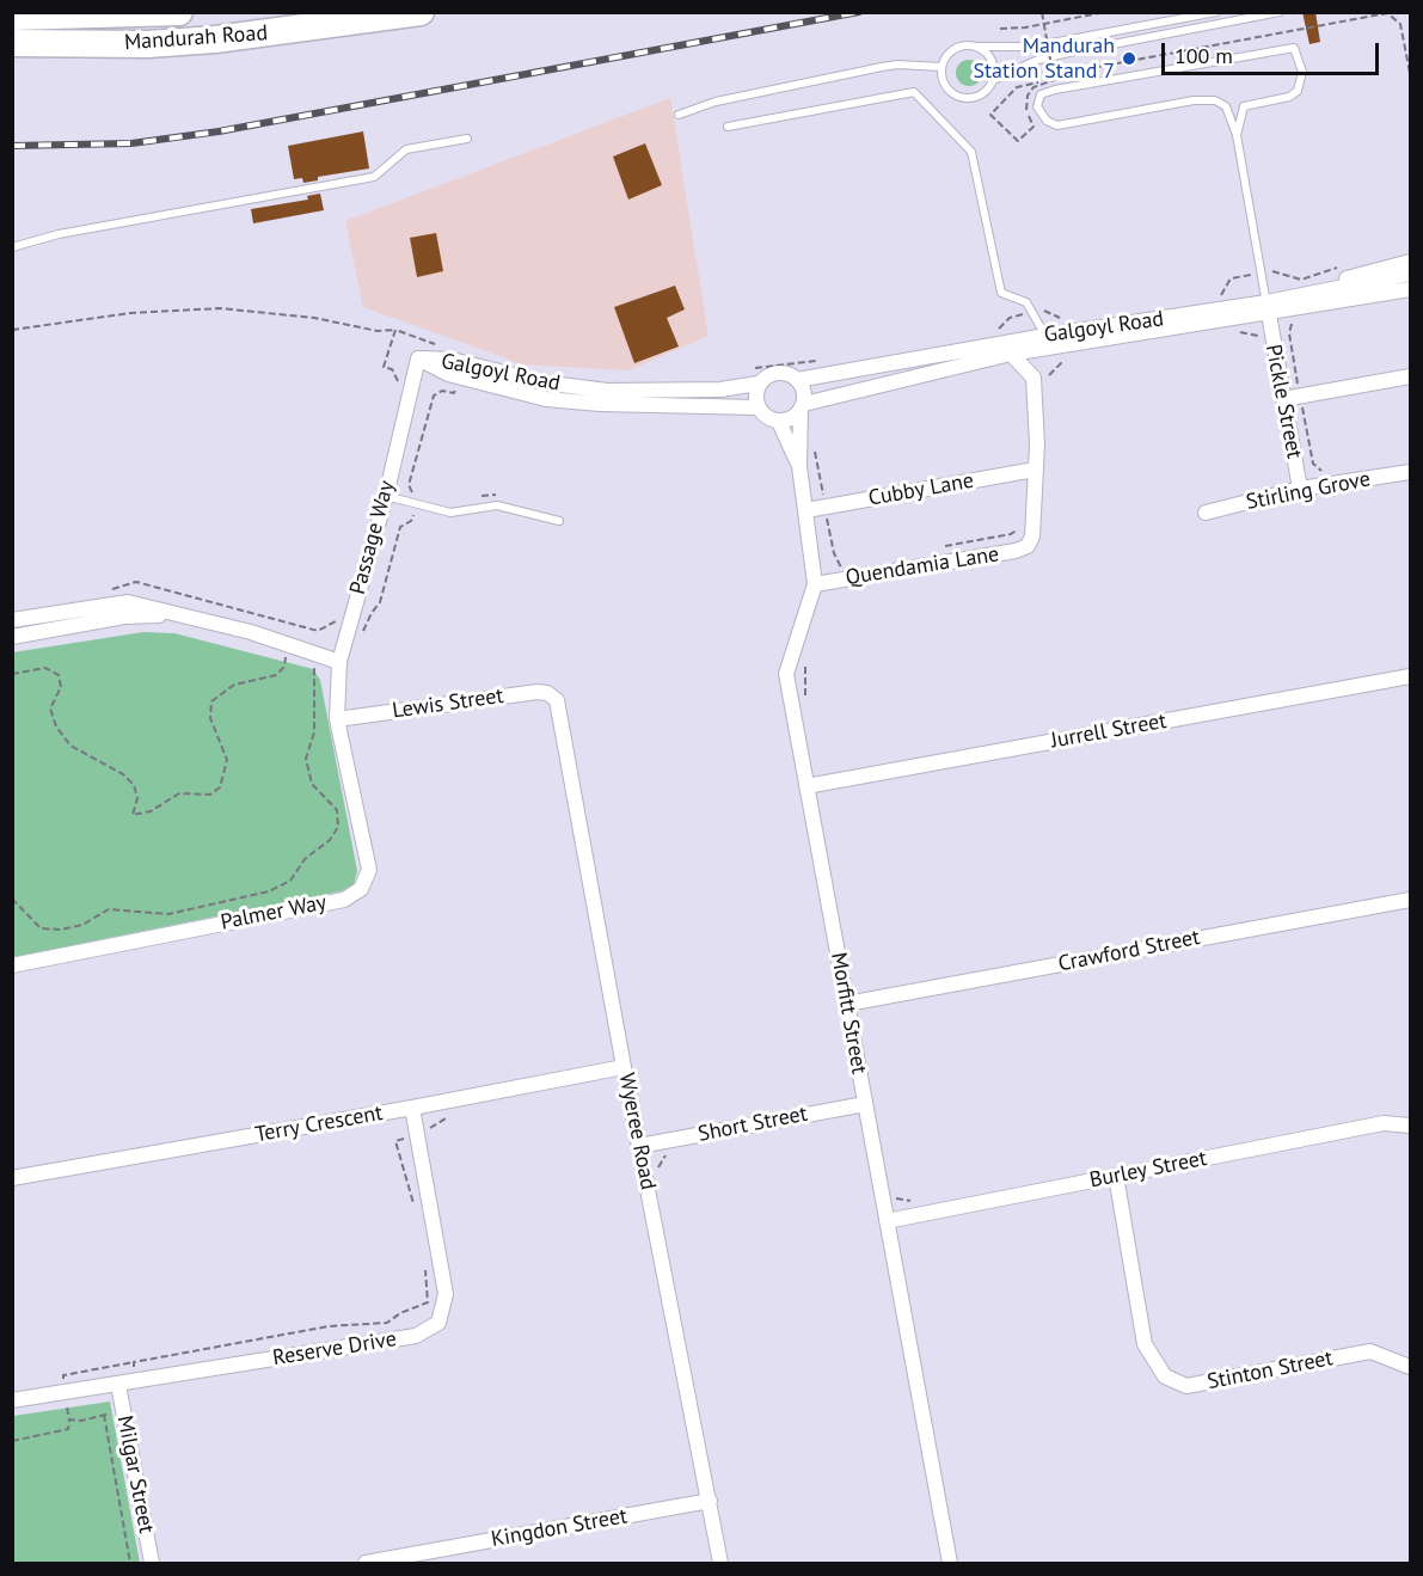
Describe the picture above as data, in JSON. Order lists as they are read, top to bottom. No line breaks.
{"streets":{"highway":["Mandurah Road"],"street":["Galgoyl Road","Pickle Street","Cubby Lane","Stirling Grove","Passage Way","Quendamia Lane","Lewis Street","Jurrell Street","Palmer Way","Crawford Street","Morfitt Street","Terry Crescent","Short Street","Wyeree Road","Burley Street","Reserve Drive","Stinton Street","Milgar Street","Kingdon Street"]},"crossings":[["Galgoyl Road","Pickle Street"],["Galgoyl Road","Passage Way"],["Galgoyl Road","Morfitt Street"],["Pickle Street","Stirling Grove"],["Cubby Lane","Quendamia Lane"],["Cubby Lane","Morfitt Street"],["Passage Way","Lewis Street"],["Passage Way","Palmer Way"],["Quendamia Lane","Morfitt Street"],["Lewis Street","Palmer Way"],["Lewis Street","Wyeree Road"],["Jurrell Street","Morfitt Street"],["Crawford Street","Morfitt Street"],["Morfitt Street","Short Street"],["Morfitt Street","Burley Street"],["Terry Crescent","Wyeree Road"],["Terry Crescent","Reserve Drive"],["Short Street","Wyeree Road"],["Wyeree Road","Kingdon Street"],["Burley Street","Stinton Street"],["Reserve Drive","Milgar Street"]],"places":["Mandurah Station Stand 7"],"scale_bar":"100 m"}
